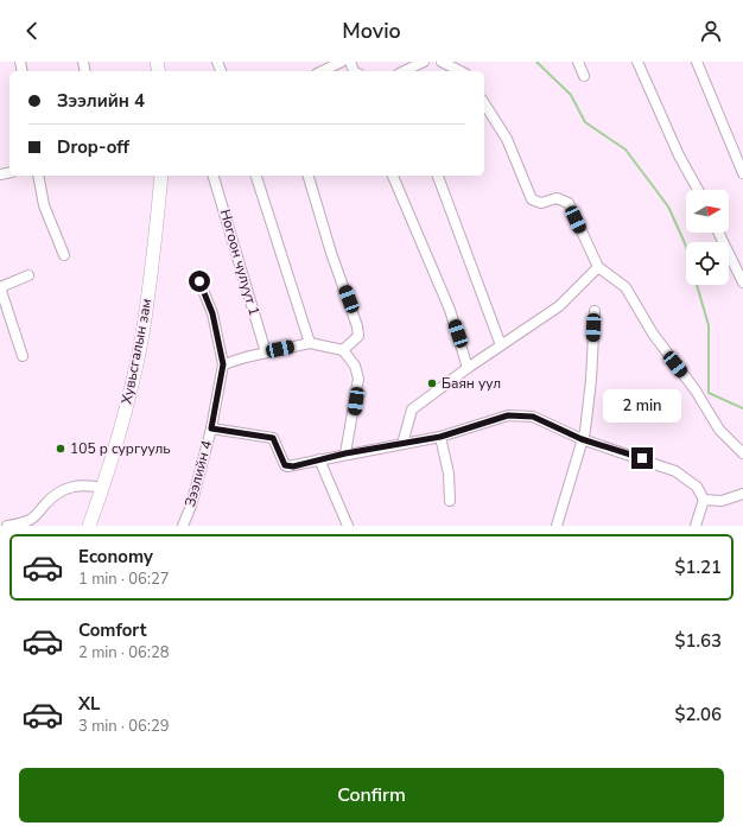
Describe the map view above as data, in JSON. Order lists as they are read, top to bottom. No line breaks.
{"streets":{"main road":["Хувьсгалын зам"],"street":["Ногоон чулуут 1","Зээлийн 4"]},"places":["Баян уул","105 р сургууль"],"north":"right","page":{"header":"Movio","banner":["Зээлийн 4","Drop-off"],"bubble":"2 min","list":[{"name":"Economy","note":"1 min · 06:27","value":"$1.21"},{"name":"Comfort","note":"2 min · 06:28","value":"$1.63"},{"name":"XL","note":"3 min · 06:29","value":"$2.06"}],"buttons":"Confirm"}}
